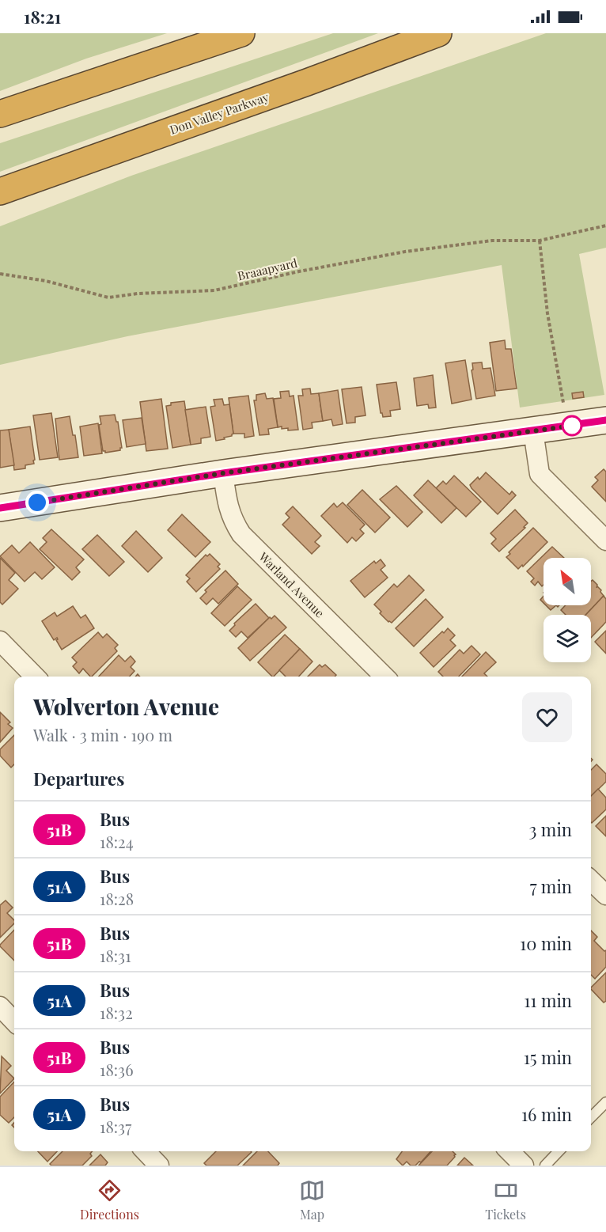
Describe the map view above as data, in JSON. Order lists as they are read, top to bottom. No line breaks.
{"streets":{"highway":["Don Valley Parkway"],"street":["Warland Avenue"],"path":["Braaapyard"]},"lines":["bus line 51B"],"north":"top left","page":{"status":"18:21","heading":[["Wolverton Avenue","Walk · 3 min · 190 m"],"Departures"],"list":[{"mark":"51B","name":"Bus","note":"18:24","value":"3 min"},{"mark":"51A","name":"Bus","note":"18:28","value":"7 min"},{"mark":"51B","name":"Bus","note":"18:31","value":"10 min"},{"mark":"51A","name":"Bus","note":"18:32","value":"11 min"},{"mark":"51B","name":"Bus","note":"18:36","value":"15 min"},{"mark":"51A","name":"Bus","note":"18:37","value":"16 min"}],"tabs":["Directions","Map","Tickets"]}}
